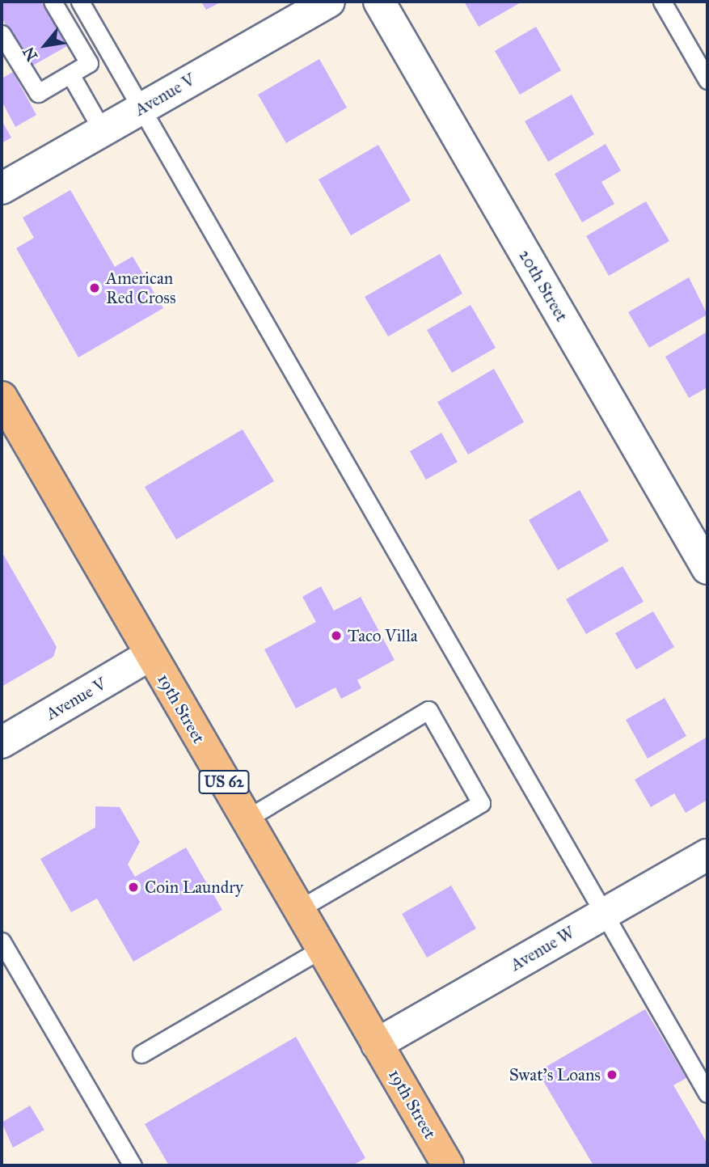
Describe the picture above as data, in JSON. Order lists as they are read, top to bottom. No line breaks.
{"streets":{"main road":["19th Street","US 62"],"street":["Avenue V","20th Street","Avenue W"]},"crossings":[["Avenue V","19th Street"],["19th Street","Avenue W"]],"places":["American Red Cross","Taco Villa","Coin Laundry","Swat's Loans"],"north":"bottom left"}
